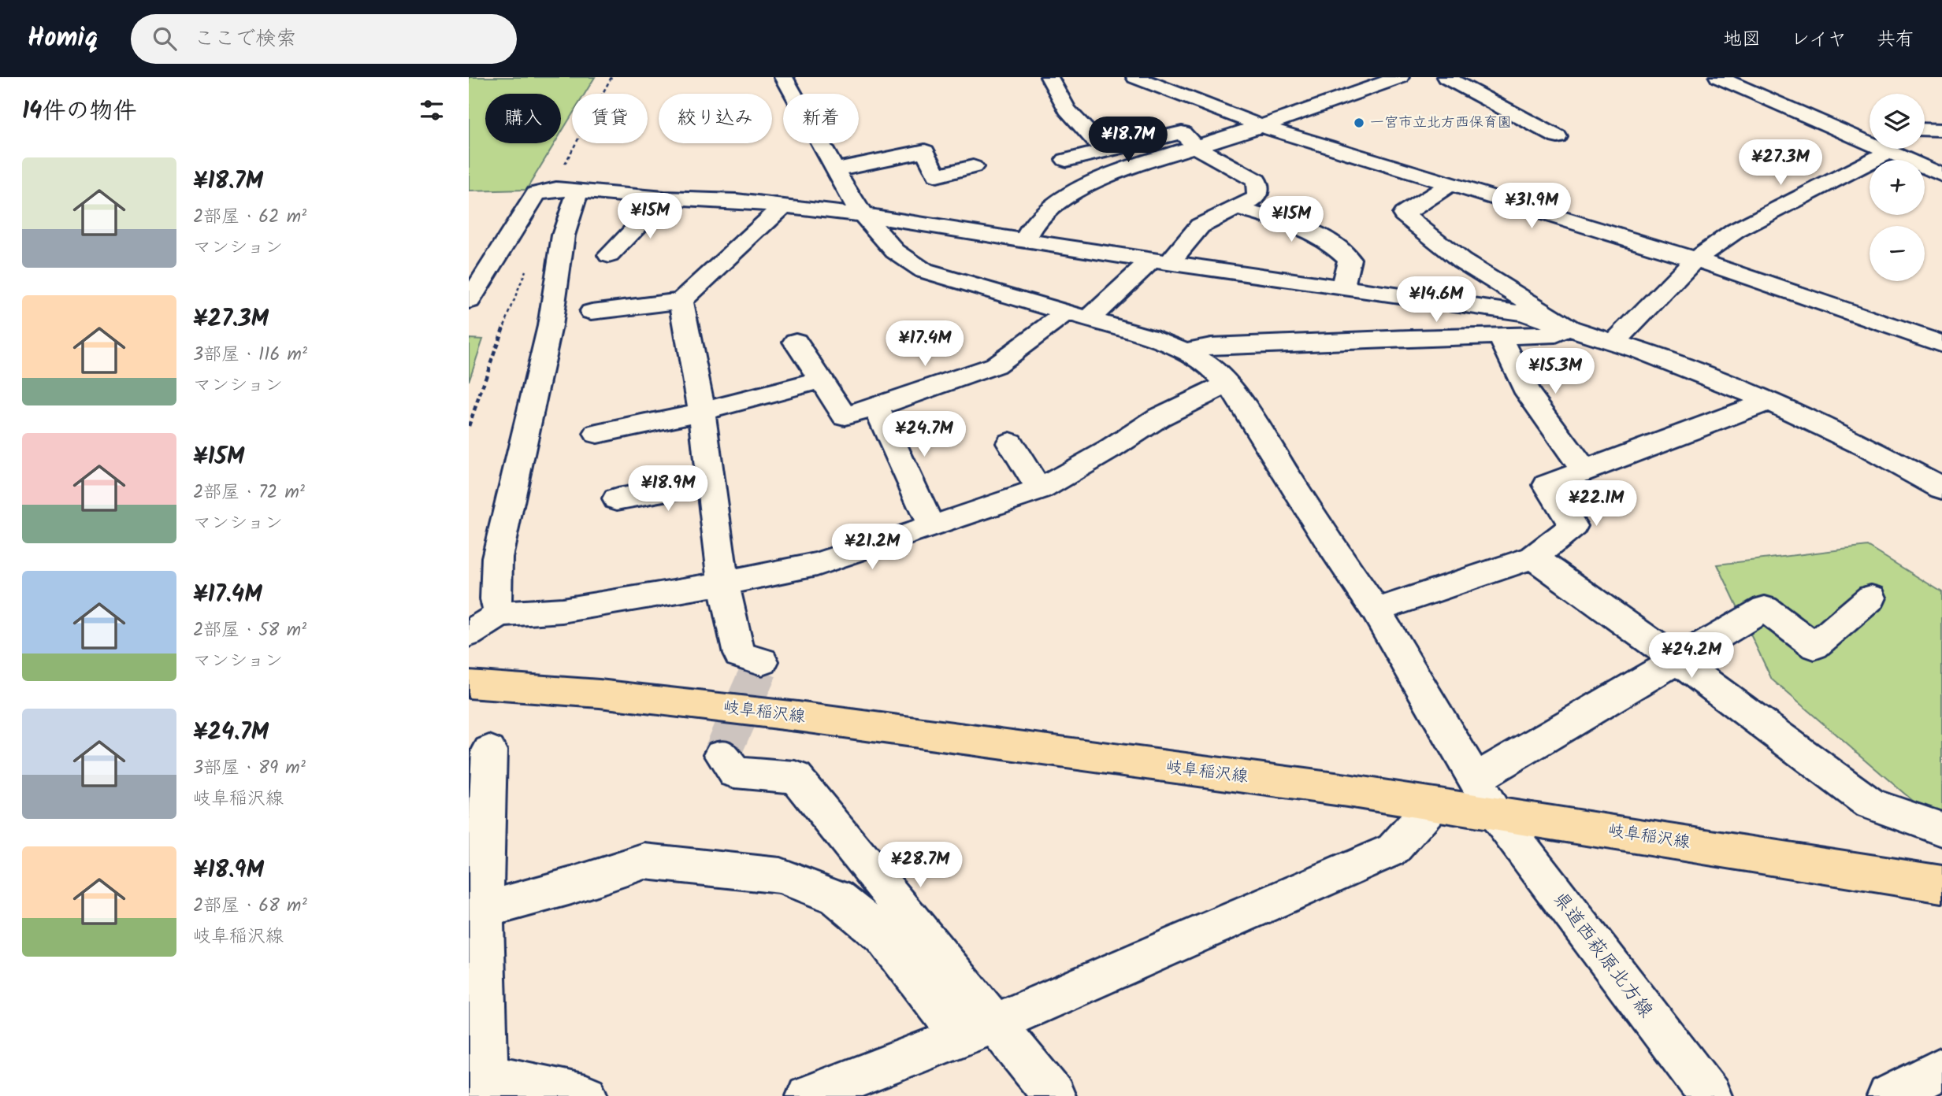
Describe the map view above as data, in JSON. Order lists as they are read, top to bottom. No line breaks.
{"streets":{"main road":["岐阜稲沢線"],"street":["県道西萩原北方線"]},"crossings":[["岐阜稲沢線","県道西萩原北方線"]],"places":["一宮市立北方西保育園"],"page":{"header":"Homiq","search":"ここで検索","nav":["地図","レイヤ","共有"],"heading":"14件の物件","map_buttons":["+","−"],"chip":["購入","賃貸","絞り込み","新着"],"price":["¥18.7M","¥27.3M","¥31.9M","¥15M","¥15M","¥14.6M","¥17.4M","¥15.3M","¥24.7M","¥18.9M","¥22.1M","¥21.2M","¥24.2M","¥28.7M"],"list":[{"name":"¥18.7M","note":"2部屋 · 62 m² · マンション"},{"name":"¥27.3M","note":"3部屋 · 116 m² · マンション"},{"name":"¥15M","note":"2部屋 · 72 m² · マンション"},{"name":"¥17.4M","note":"2部屋 · 58 m² · マンション"},{"name":"¥24.7M","note":"3部屋 · 89 m² · 岐阜稲沢線"},{"name":"¥18.9M","note":"2部屋 · 68 m² · 岐阜稲沢線"}]}}
